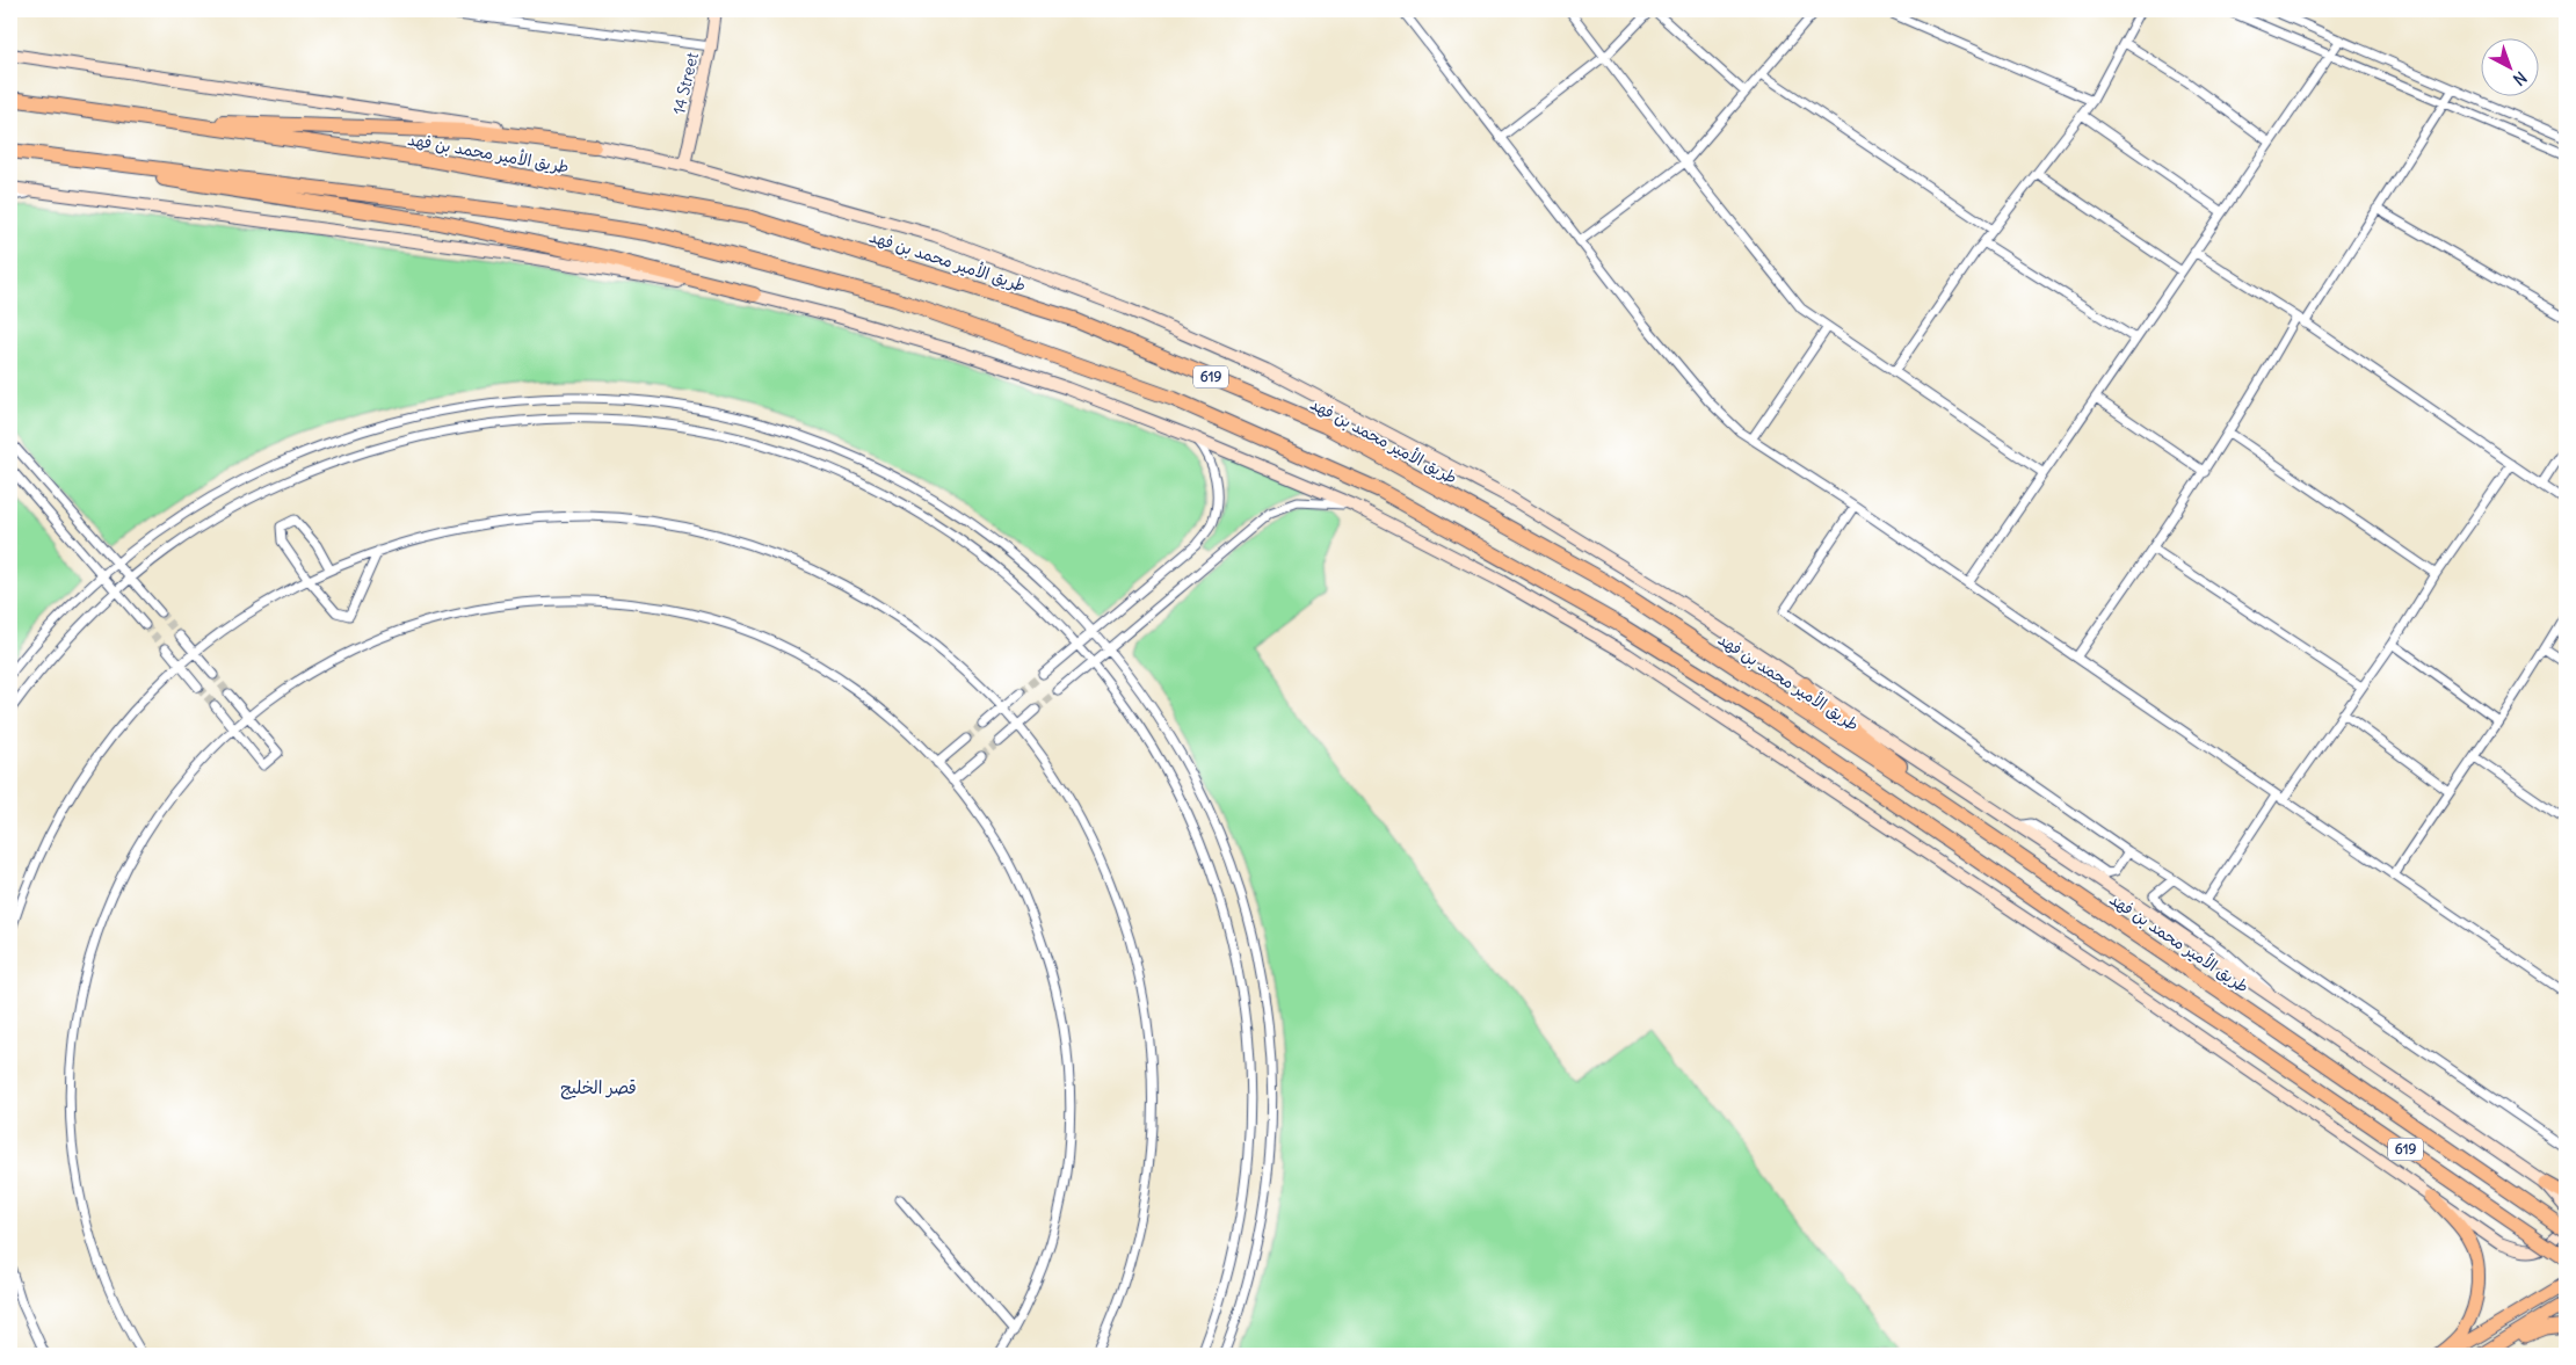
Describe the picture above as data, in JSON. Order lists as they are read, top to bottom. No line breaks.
{"streets":{"highway":["طريق الأمير محمد بن فهد","619"],"main road":["14 Street"]},"districts":["قصر الخليج"],"north":"bottom right"}
